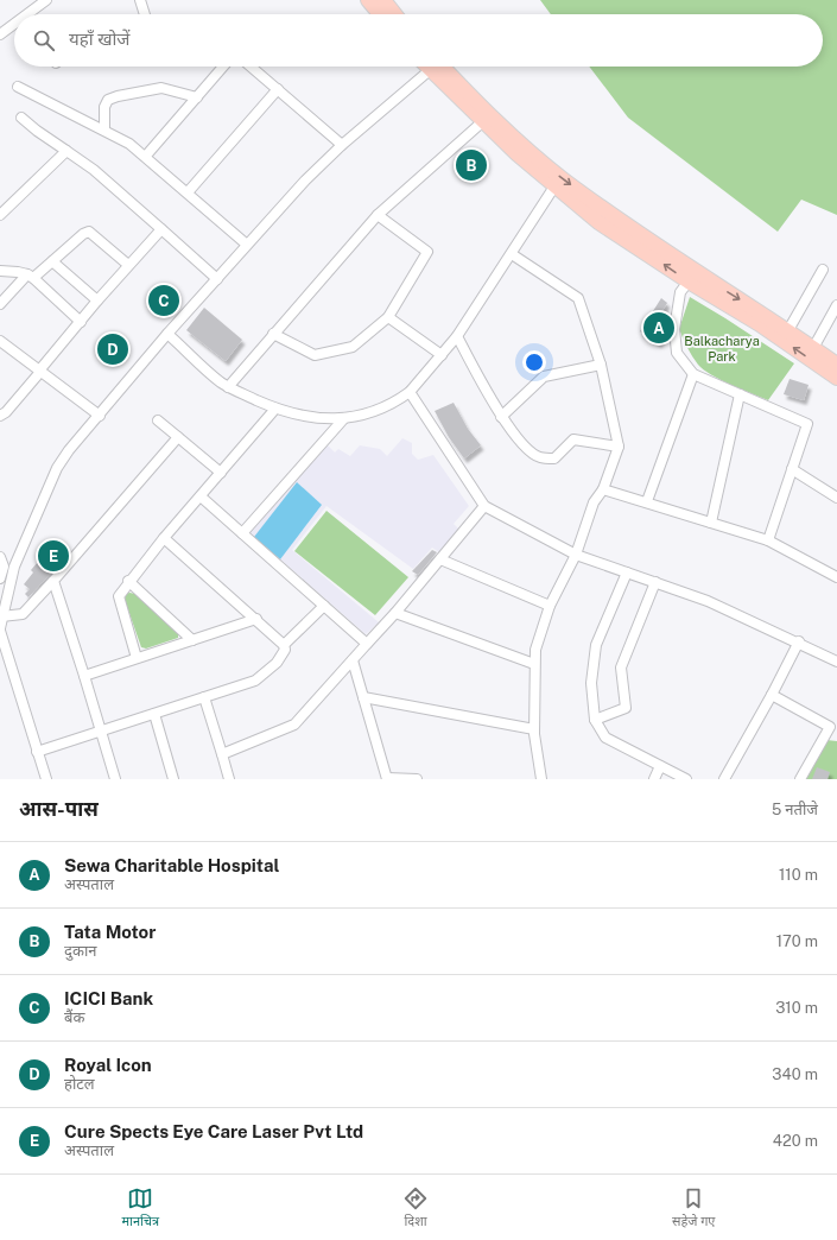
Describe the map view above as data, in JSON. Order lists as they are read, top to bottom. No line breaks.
{"parks":["Balkacharya Park"],"page":{"search":"यहाँ खोजें","pins":["B","C","A","D","E"],"heading":["आस-पास","5 नतीजे"],"list":[{"mark":"A","name":"Sewa Charitable Hospital","note":"अस्पताल","value":"110 m"},{"mark":"B","name":"Tata Motor","note":"दुकान","value":"170 m"},{"mark":"C","name":"ICICI Bank","note":"बैंक","value":"310 m"},{"mark":"D","name":"Royal Icon","note":"होटल","value":"340 m"},{"mark":"E","name":"Cure Spects Eye Care Laser Pvt Ltd","note":"अस्पताल","value":"420 m"}],"nav":["मानचित्र","दिशा","सहेजे गए"]}}
